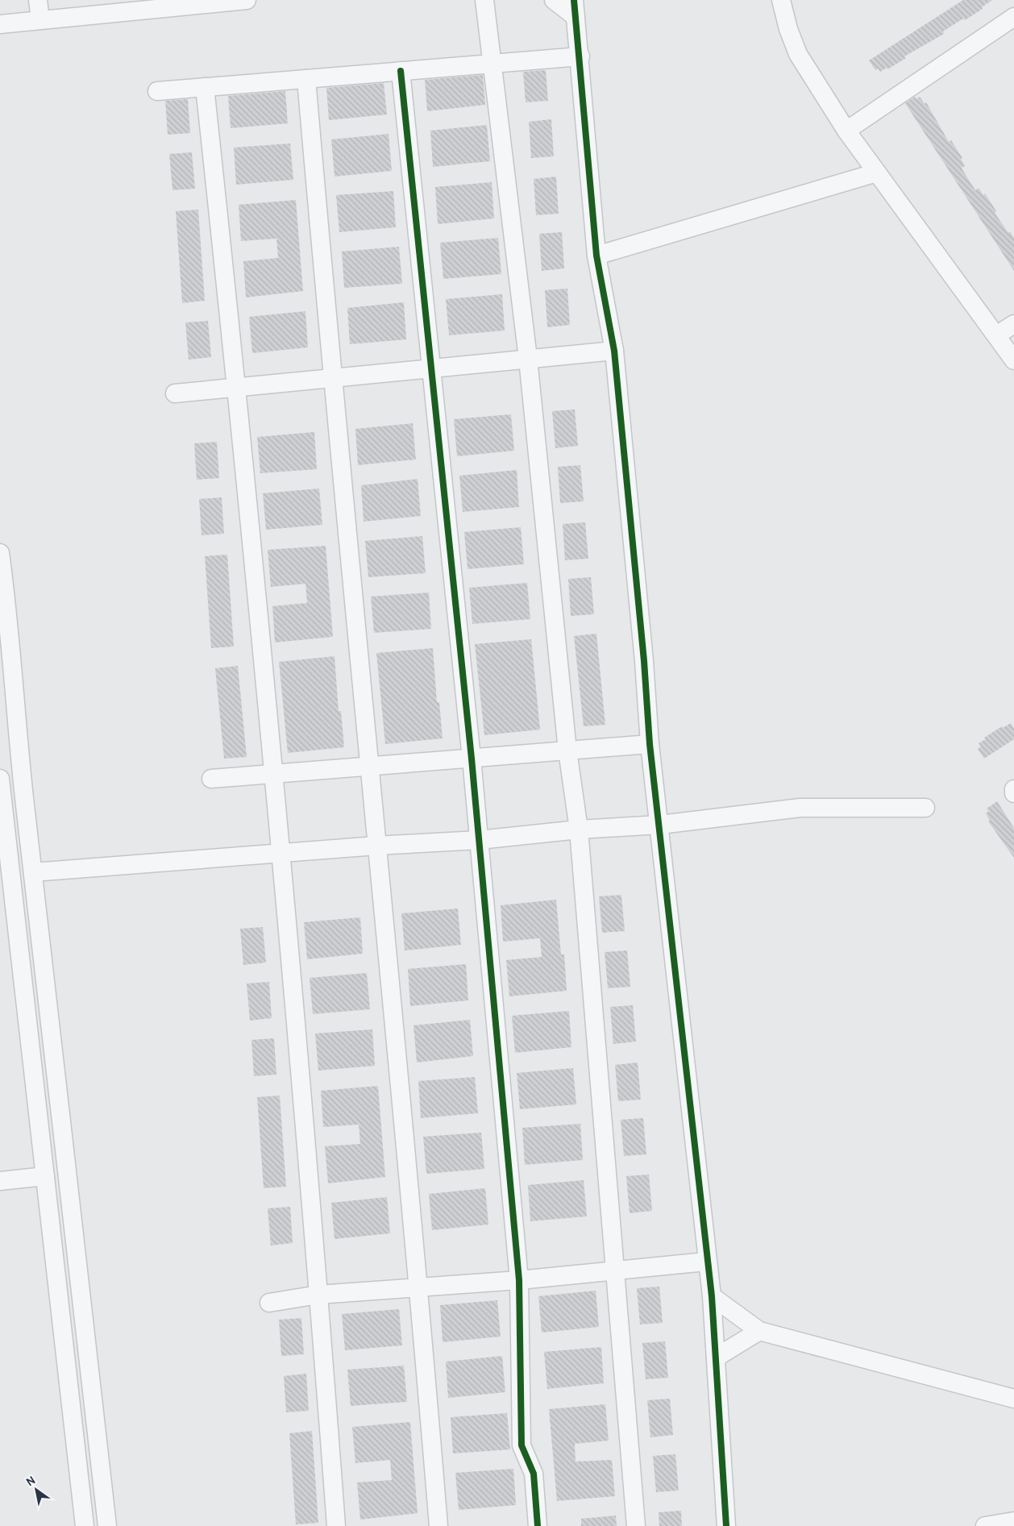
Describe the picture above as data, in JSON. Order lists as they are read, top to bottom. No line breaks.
{"north":"top left"}
